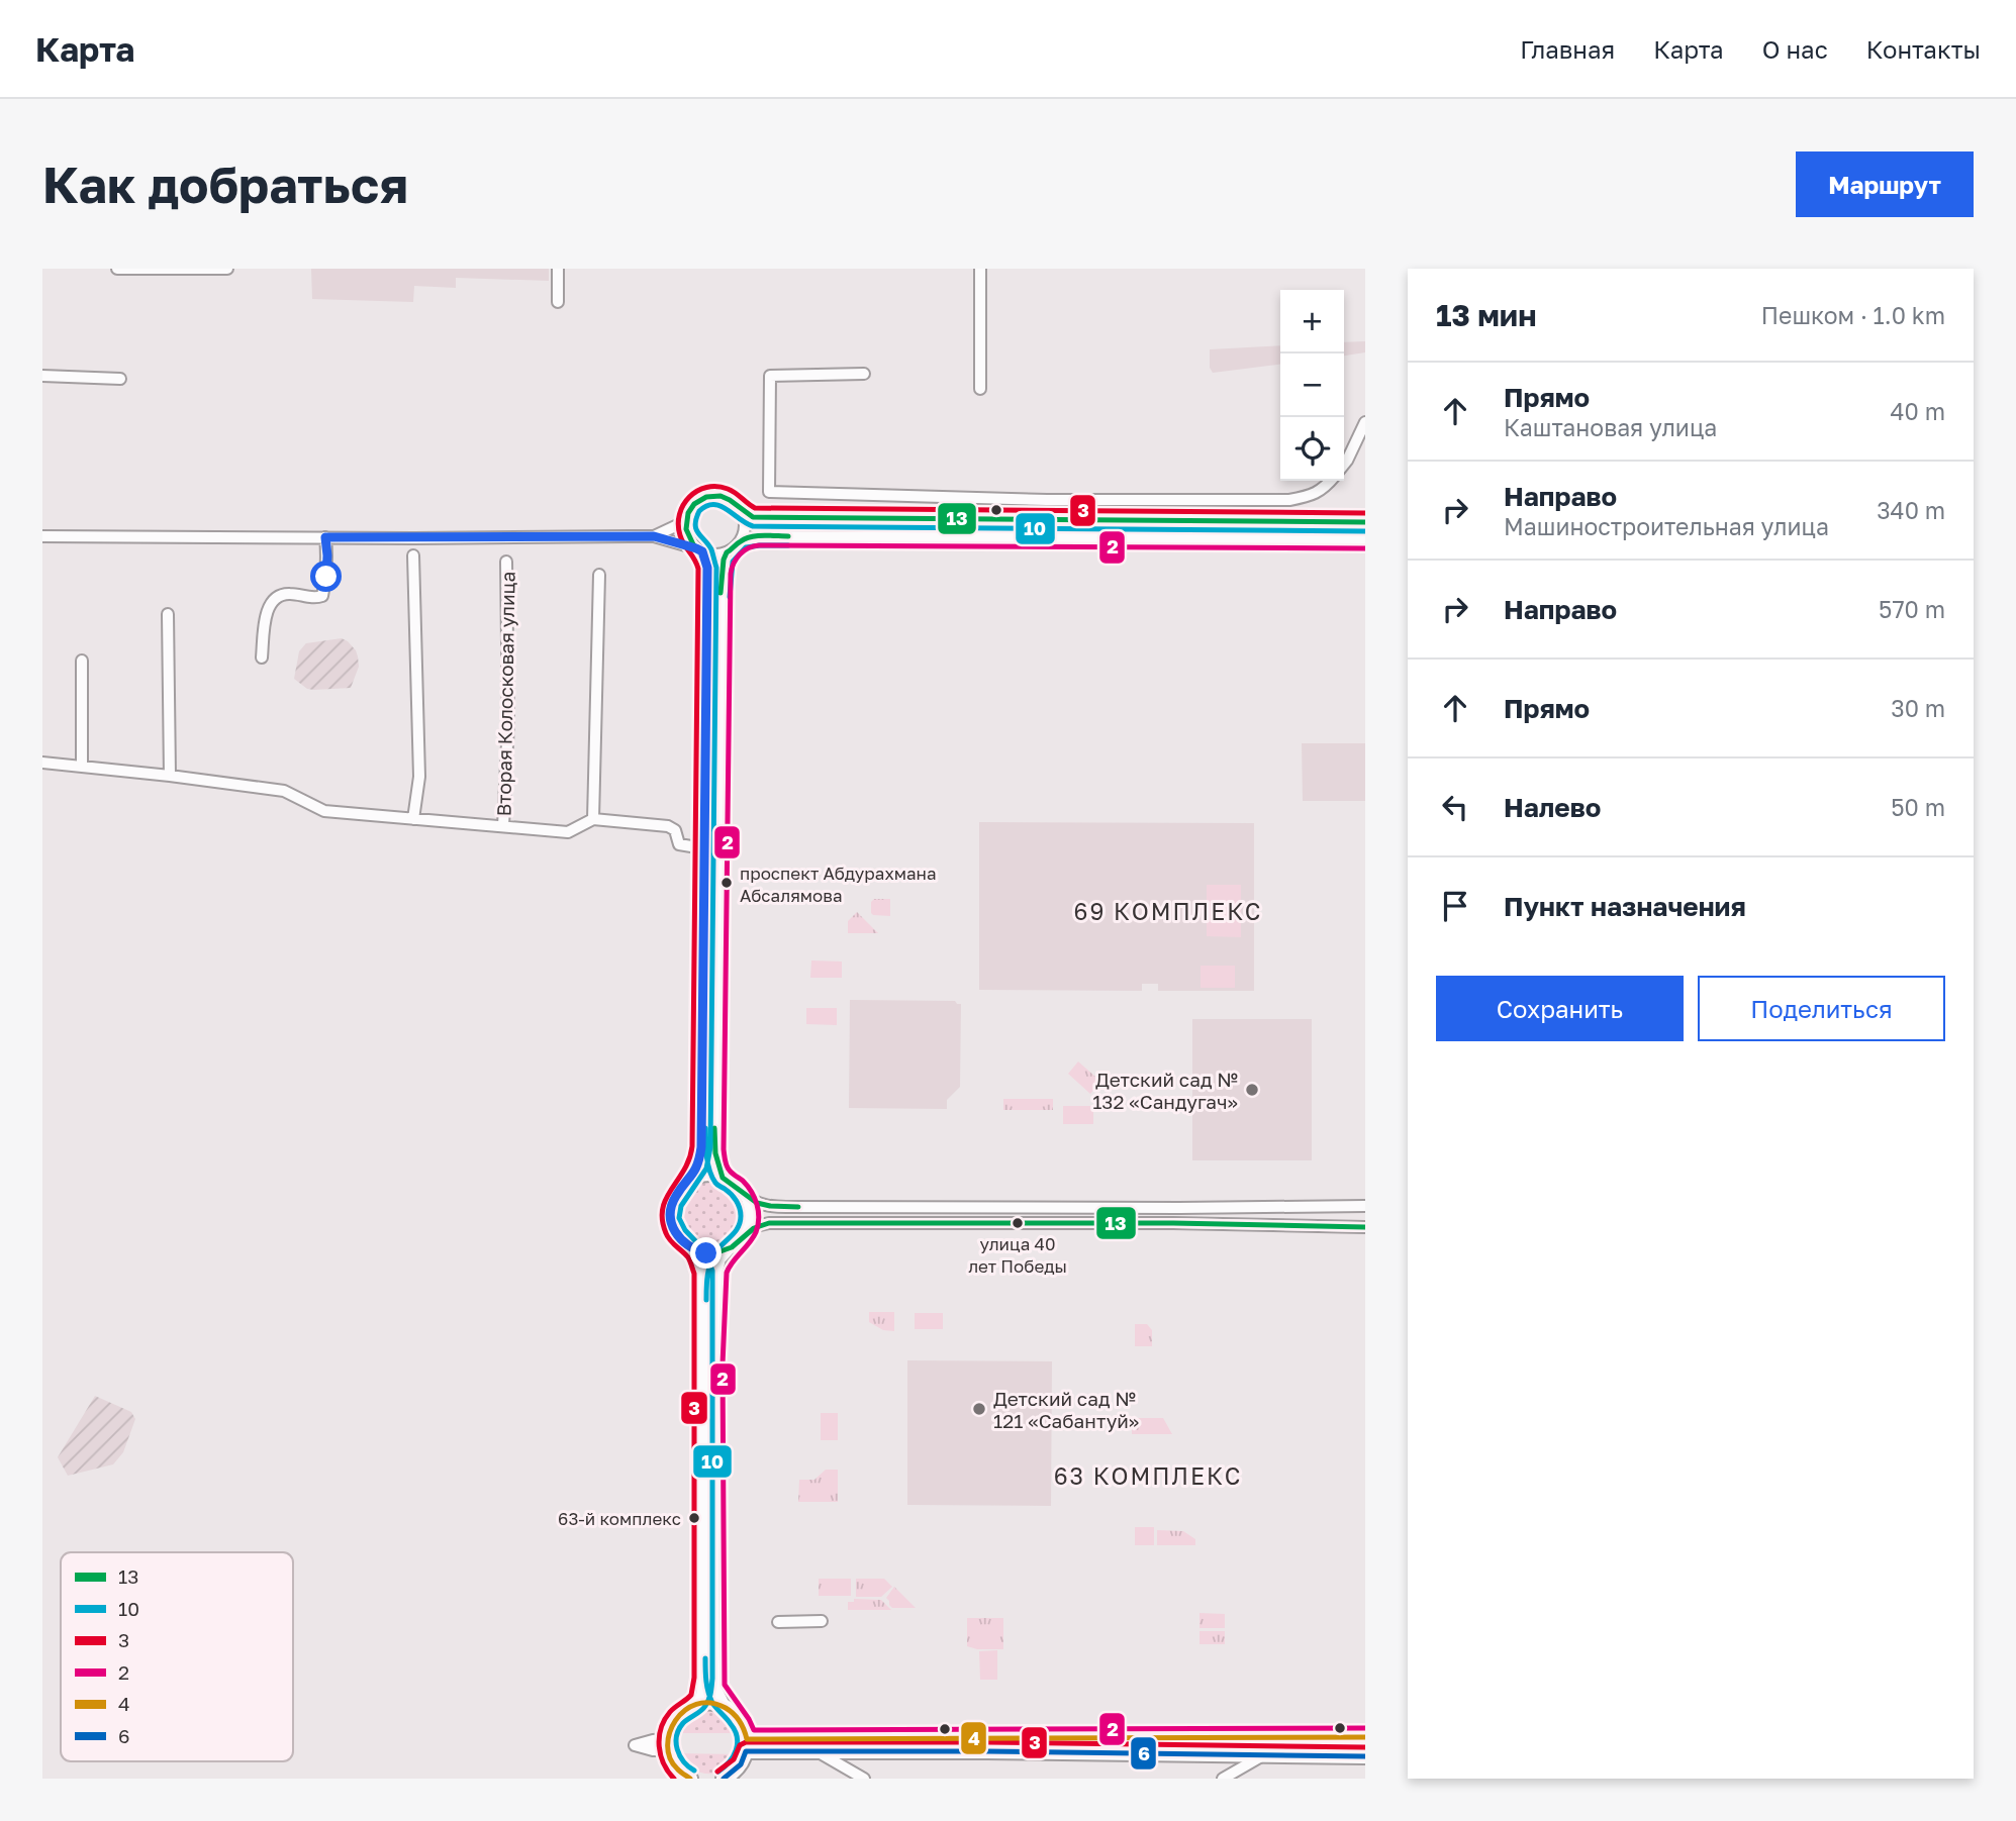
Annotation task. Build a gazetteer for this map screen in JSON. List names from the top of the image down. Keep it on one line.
{"streets":{"street":["Вторая Колосковая улица"]},"districts":["69 КОМПЛЕКС","63 КОМПЛЕКС"],"places":["проспект Абдурахмана Абсалямова","Детский сад № 132 «Сандугач»","улица 40 лет Победы","Детский сад № 121 «Сабантуй»","63-й комплекс"],"lines":["transit line 3","transit line 13","transit line 10","transit line 2","transit line 4","transit line 6"],"legend":["13","10","3","2","4","6"],"page":{"header":"Карта","nav":["Главная","Карта","О нас","Контакты"],"buttons":["Маршрут",["Сохранить","Поделиться"]],"title":"Как добраться","heading":["13 мин","Пешком · 1.0 km"],"map_buttons":["+","−"],"list":[["Прямо","Каштановая улица","40 m"],["Направо","Машиностроительная улица","340 m"],["Направо","570 m"],["Прямо","30 m"],["Налево","50 m"],"Пункт назначения"]}}
